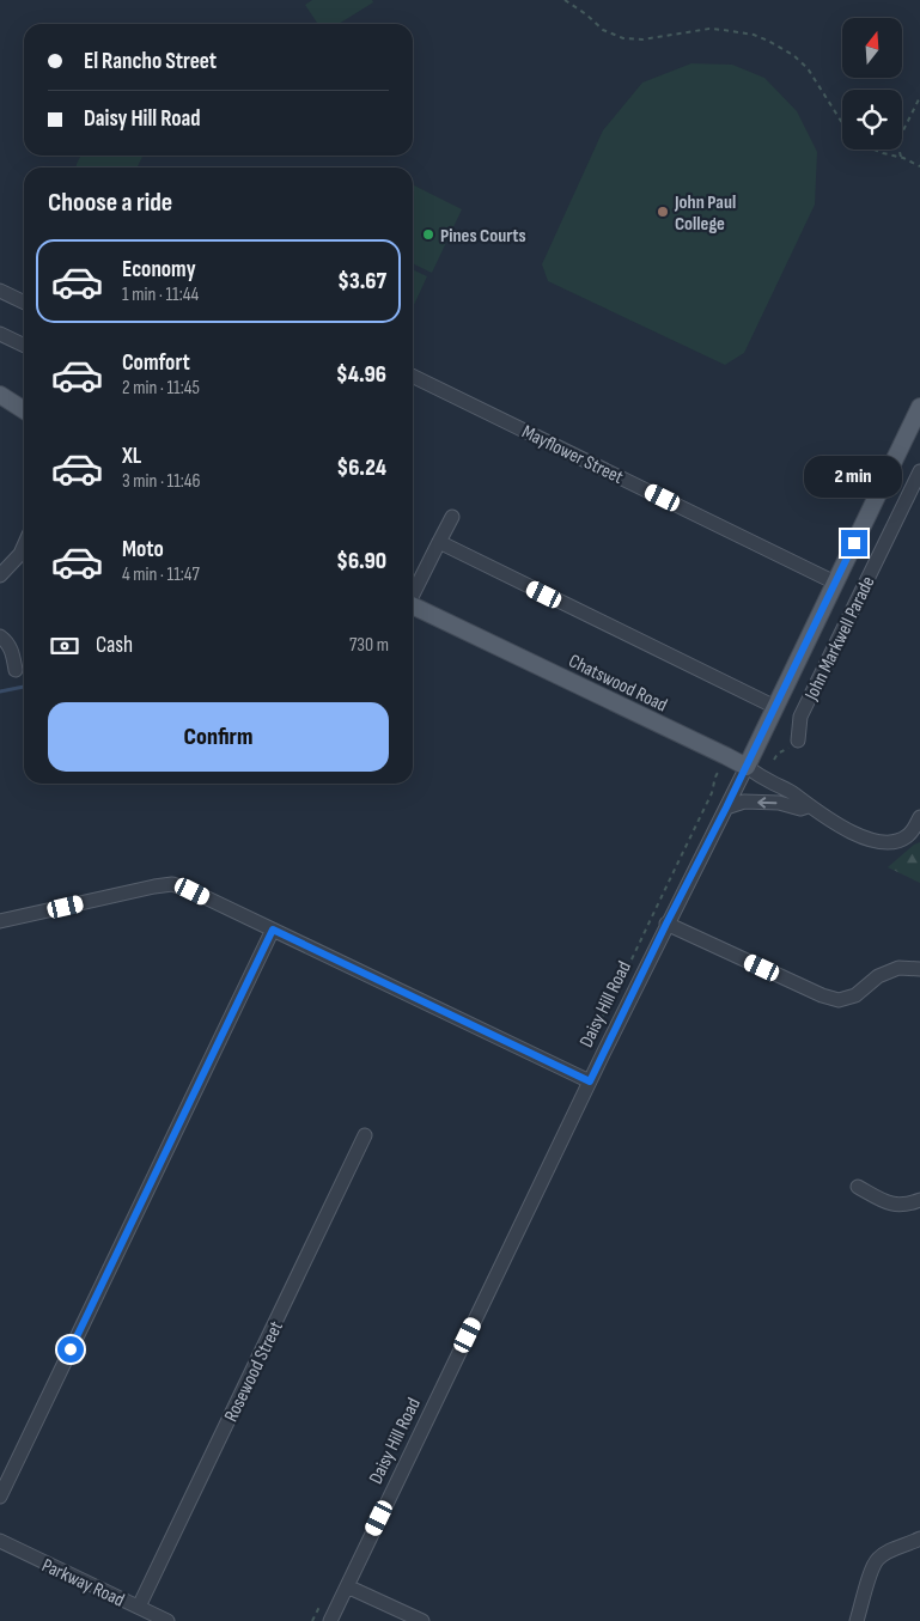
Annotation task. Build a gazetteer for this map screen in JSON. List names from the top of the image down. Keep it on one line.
{"streets":{"main road":["Chatswood Road","Daisy Hill Road"],"street":["Mayflower Street","John Markwell Parade","Rosewood Street","Parkway Road"]},"crossings":[["Mayflower Street","Daisy Hill Road"],["Chatswood Road","Daisy Hill Road"],["Rosewood Street","Parkway Road"]],"places":["John Paul College","Pines Courts"],"north":"top","page":{"banner":["El Rancho Street","Daisy Hill Road"],"heading":"Choose a ride","list":[{"name":"Economy","note":"1 min · 11:44","value":"$3.67"},{"name":"Comfort","note":"2 min · 11:45","value":"$4.96"},{"name":"XL","note":"3 min · 11:46","value":"$6.24"},{"name":"Moto","note":"4 min · 11:47","value":"$6.90"}],"bubble":"2 min","pay":["Cash","730 m"],"buttons":"Confirm"}}
